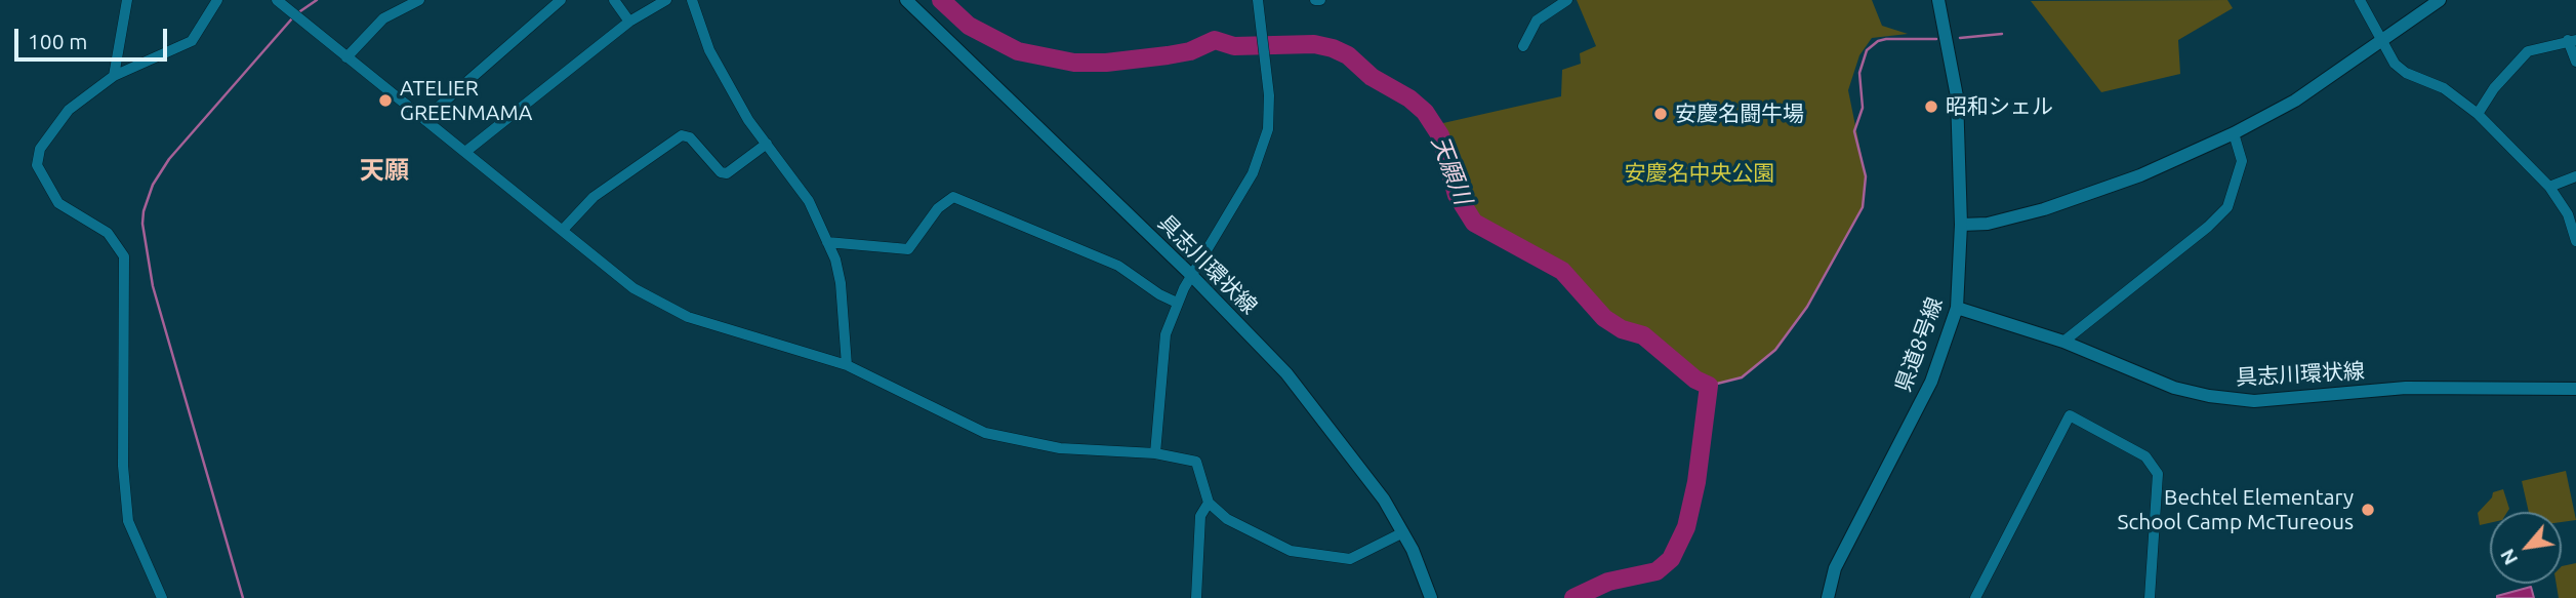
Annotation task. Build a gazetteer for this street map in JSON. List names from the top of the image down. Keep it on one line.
{"streets":{"main road":["具志川環状線","県道8号線"]},"crossings":[["具志川環状線","県道8号線"]],"districts":["天願"],"water":["天願川"],"parks":["安慶名中央公園"],"places":["ATELIER GREENMAMA","昭和シェル","安慶名闘牛場","Bechtel Elementary School Camp McTureous"],"scale_bar":"100 m","north":"bottom left"}
